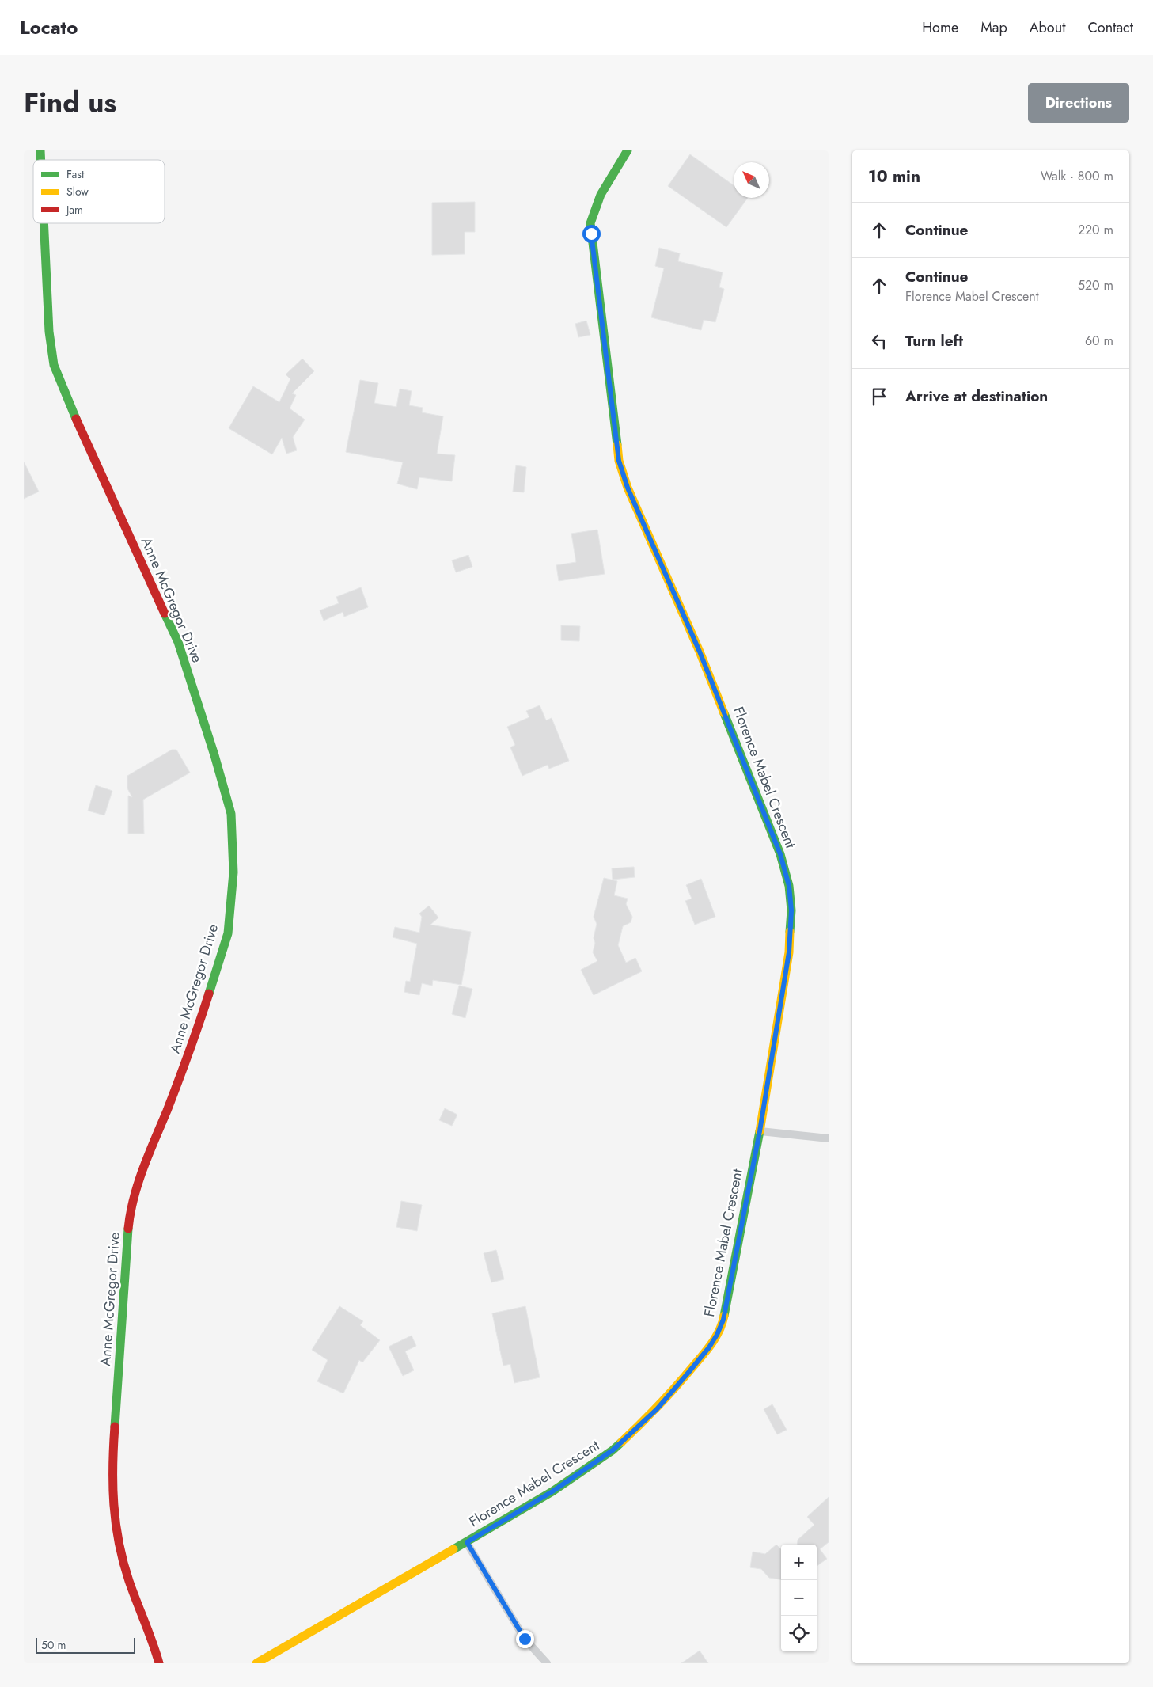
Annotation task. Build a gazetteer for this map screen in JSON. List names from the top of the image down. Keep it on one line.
{"streets":{"street":["Anne McGregor Drive","Florence Mabel Crescent"]},"legend":["Fast","Slow","Jam"],"scale_bar":"50 m","north":"top left","page":{"header":"Locato","nav":["Home","Map","About","Contact"],"title":"Find us","buttons":"Directions","heading":["10 min","Walk · 800 m"],"list":[["Continue","220 m"],["Continue","Florence Mabel Crescent","520 m"],["Turn left","60 m"],"Arrive at destination"],"map_buttons":["+","−"],"scale":"50 m"}}
